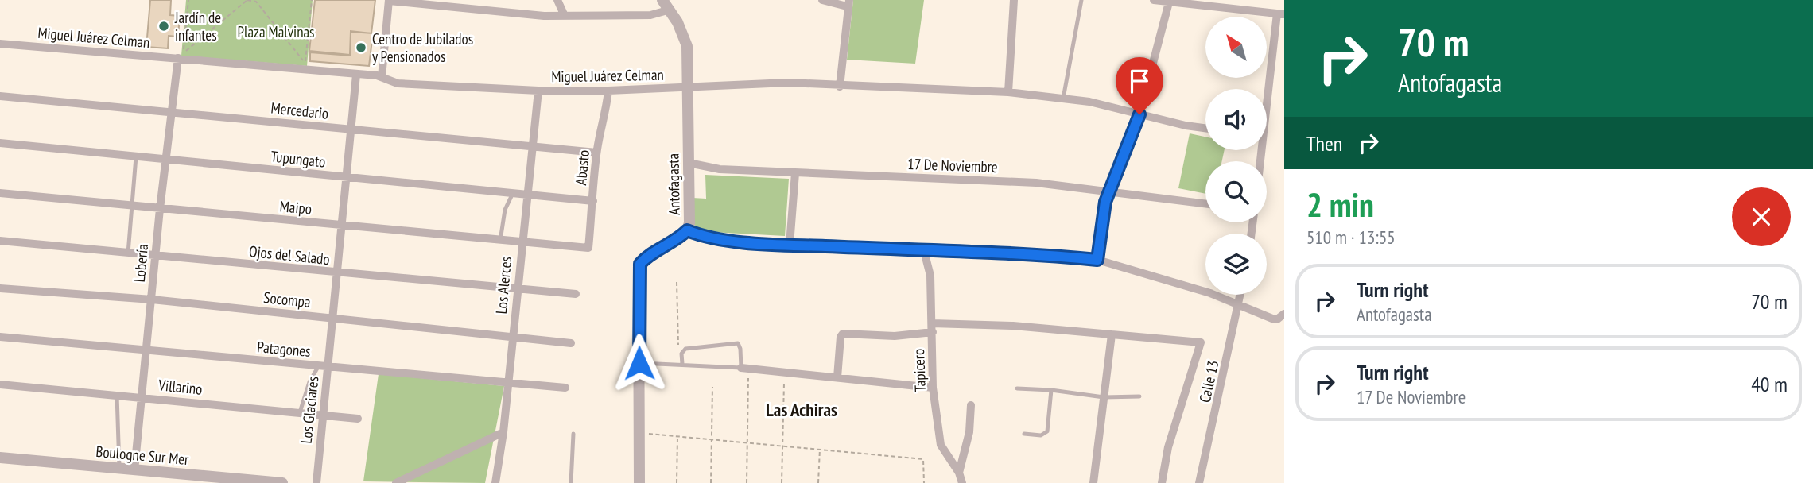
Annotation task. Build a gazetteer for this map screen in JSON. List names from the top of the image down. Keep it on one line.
{"streets":{"street":["Miguel Juárez Celman","Mercedario","Tupungato","17 De Noviembre","Abasto","Antofagasta","Maipo","Ojos del Salado","Lobería","Los Alerces","Socompa","Patagones","Tapicero","Calle 13","Villarino","Los Glaciares","Boulogne Sur Mer"]},"crossings":[["Miguel Juárez Celman","Abasto"],["Miguel Juárez Celman","Antofagasta"],["Miguel Juárez Celman","Lobería"],["Miguel Juárez Celman","Los Alerces"],["Miguel Juárez Celman","Los Glaciares"],["Mercedario","Abasto"],["Mercedario","Lobería"],["Mercedario","Los Alerces"],["Mercedario","Los Glaciares"],["Tupungato","Abasto"],["Tupungato","Lobería"],["Tupungato","Los Alerces"],["Tupungato","Los Glaciares"],["17 De Noviembre","Antofagasta"],["Abasto","Maipo"],["Maipo","Lobería"],["Maipo","Los Alerces"],["Maipo","Los Glaciares"],["Ojos del Salado","Lobería"],["Ojos del Salado","Los Alerces"],["Ojos del Salado","Los Glaciares"],["Lobería","Socompa"],["Lobería","Patagones"],["Lobería","Villarino"],["Lobería","Boulogne Sur Mer"],["Los Alerces","Socompa"],["Los Alerces","Patagones"],["Socompa","Los Glaciares"],["Patagones","Los Glaciares"],["Villarino","Los Glaciares"]],"districts":["Las Achiras"],"parks":["Plaza Malvinas"],"places":["Jardín de infantes","Centro de Jubilados y Pensionados"],"north":"top left","page":{"turn":["70 m","Antofagasta"],"then":"Then","heading":["2 min","510 m · 13:55"],"list":[{"name":"Turn right","note":"Antofagasta","value":"70 m"},{"name":"Turn right","note":"17 De Noviembre","value":"40 m"}]}}
